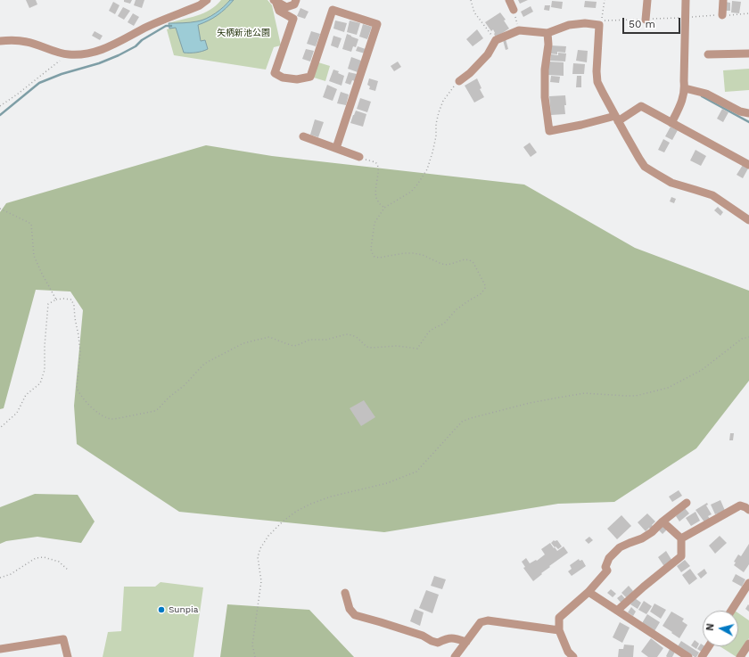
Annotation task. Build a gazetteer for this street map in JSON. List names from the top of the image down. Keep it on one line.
{"parks":["矢柄新池公園"],"places":["Sunpia"],"scale_bar":"50 m","north":"left"}
